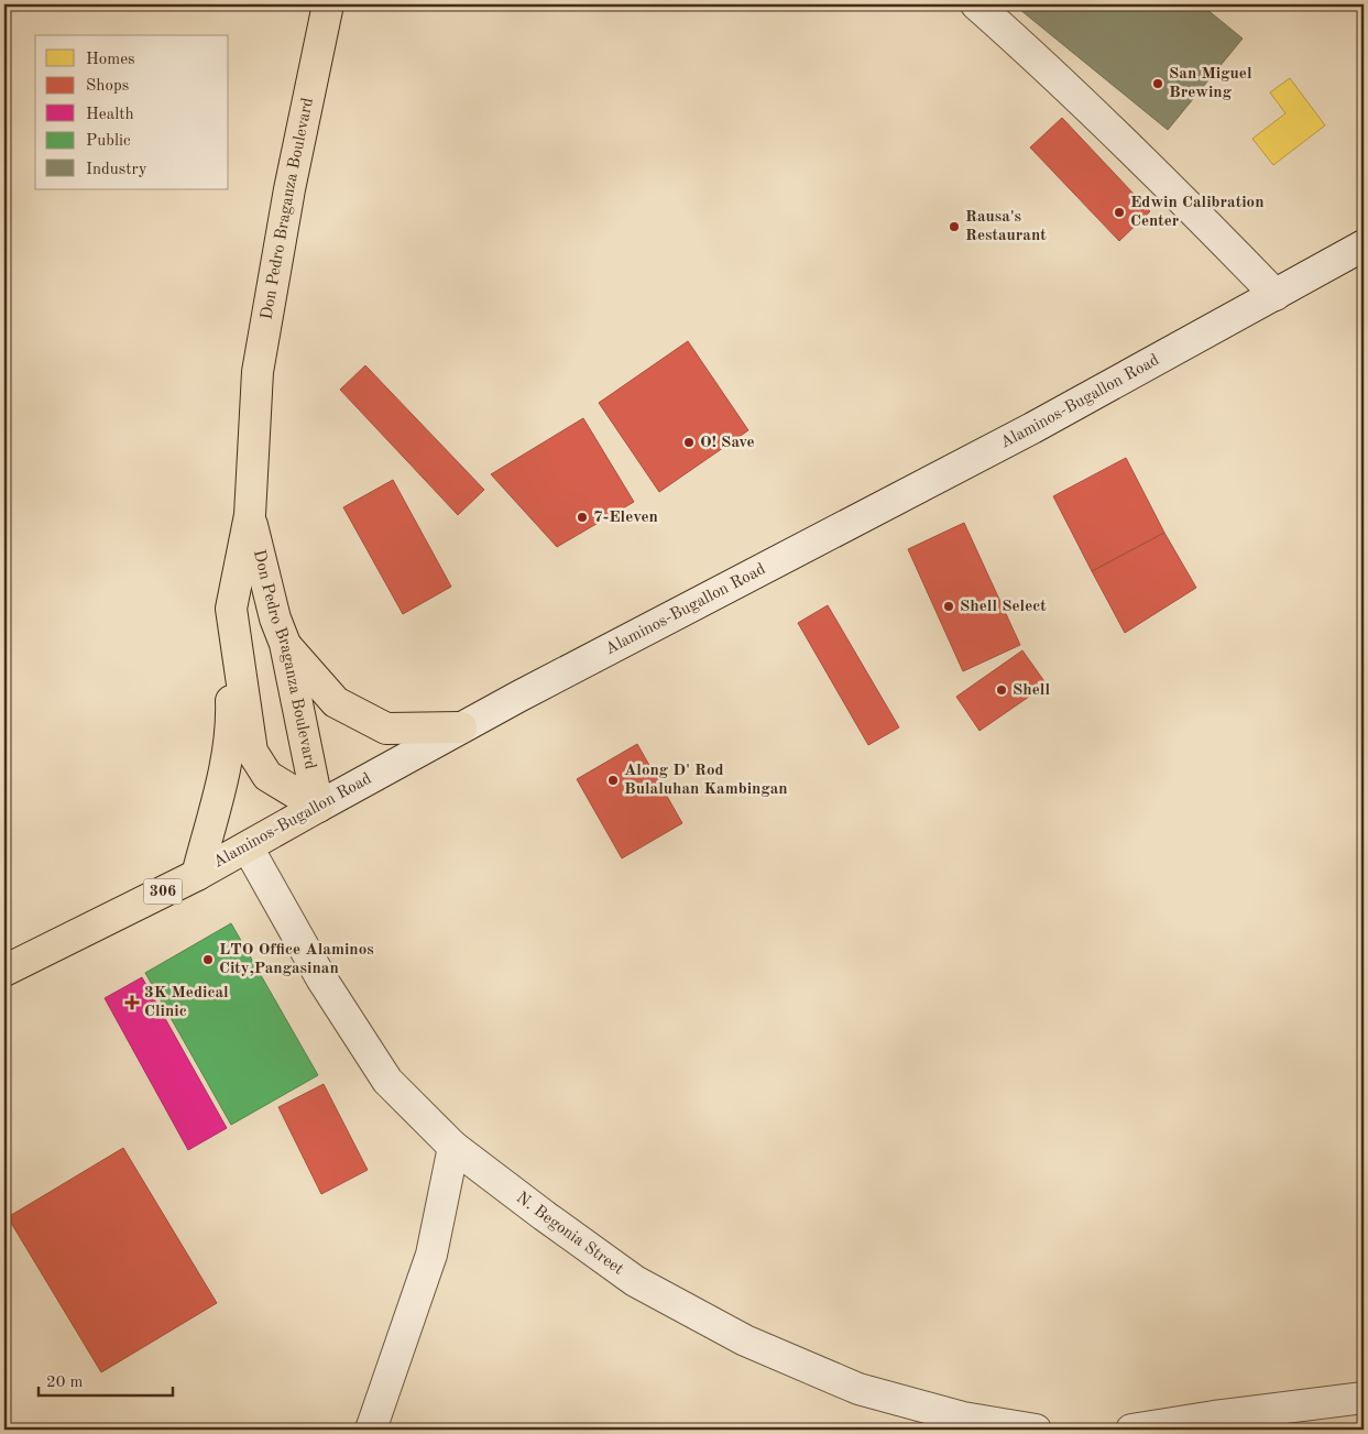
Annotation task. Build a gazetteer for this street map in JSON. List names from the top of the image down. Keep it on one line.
{"streets":{"main road":["Don Pedro Braganza Boulevard","Alaminos-Bugallon Road","306"],"street":["N. Begonia Street"]},"crossings":[["Don Pedro Braganza Boulevard","Alaminos-Bugallon Road"],["Alaminos-Bugallon Road","N. Begonia Street"]],"places":{"other":["San Miguel Brewing","Edwin Calibration Center","Rausa's Restaurant","O! Save","7-Eleven","Shell Select","Shell","Along D' Rod Bulaluhan Kambingan","LTO Office Alaminos City,Pangasinan"],"health":["3K Medical Clinic"]},"legend":["Homes","Shops","Health","Public","Industry"],"scale_bar":"20 m"}
